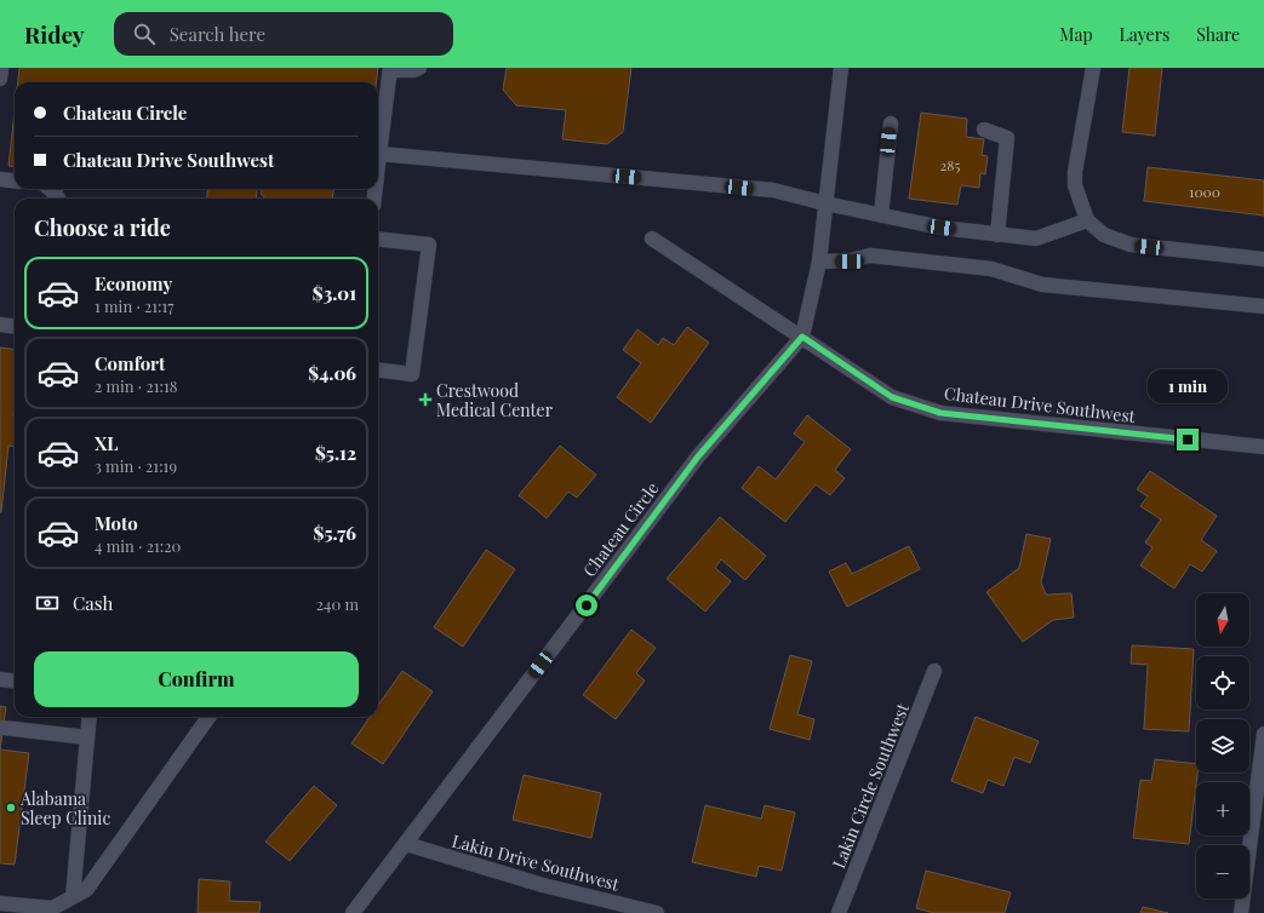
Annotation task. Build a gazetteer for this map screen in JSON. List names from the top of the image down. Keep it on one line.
{"streets":{"street":["Chateau Drive Southwest","Chateau Circle","Lakin Circle Southwest","Lakin Drive Southwest"]},"crossings":[["Chateau Drive Southwest","Chateau Circle"],["Chateau Circle","Lakin Drive Southwest"]],"places":{"health":["Crestwood Medical Center"],"other":["Alabama Sleep Clinic"]},"house_numbers":["285","1000"],"north":"bottom","page":{"header":"Ridey","search":"Search here","nav":["Map","Layers","Share"],"banner":["Chateau Circle","Chateau Drive Southwest"],"heading":"Choose a ride","list":[{"name":"Economy","note":"1 min · 21:17","value":"$3.01"},{"name":"Comfort","note":"2 min · 21:18","value":"$4.06"},{"name":"XL","note":"3 min · 21:19","value":"$5.12"},{"name":"Moto","note":"4 min · 21:20","value":"$5.76"}],"bubble":"1 min","pay":["Cash","240 m"],"map_buttons":["+","−"],"buttons":"Confirm"}}
